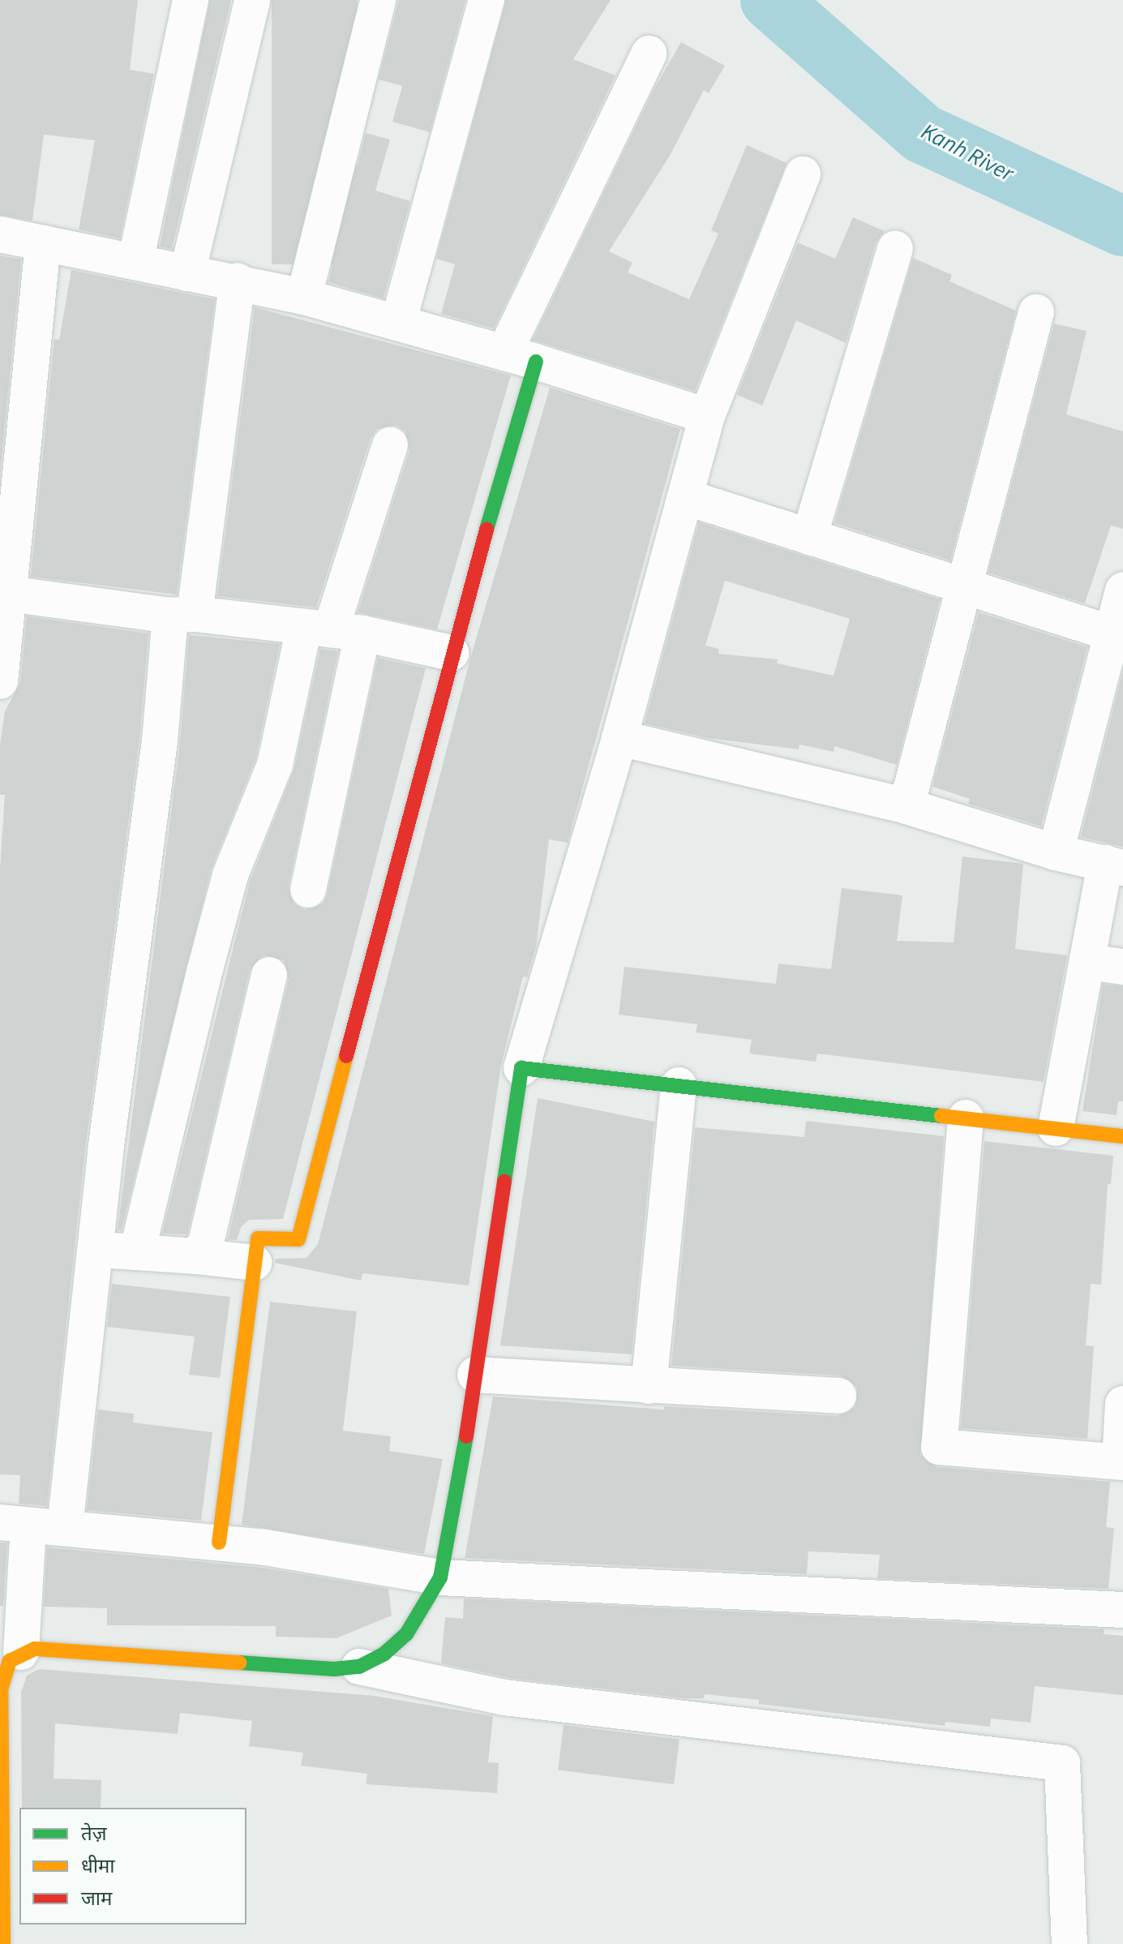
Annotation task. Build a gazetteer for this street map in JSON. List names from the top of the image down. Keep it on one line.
{"water":["Kanh River"],"legend":["तेज़","धीमा","जाम"]}
